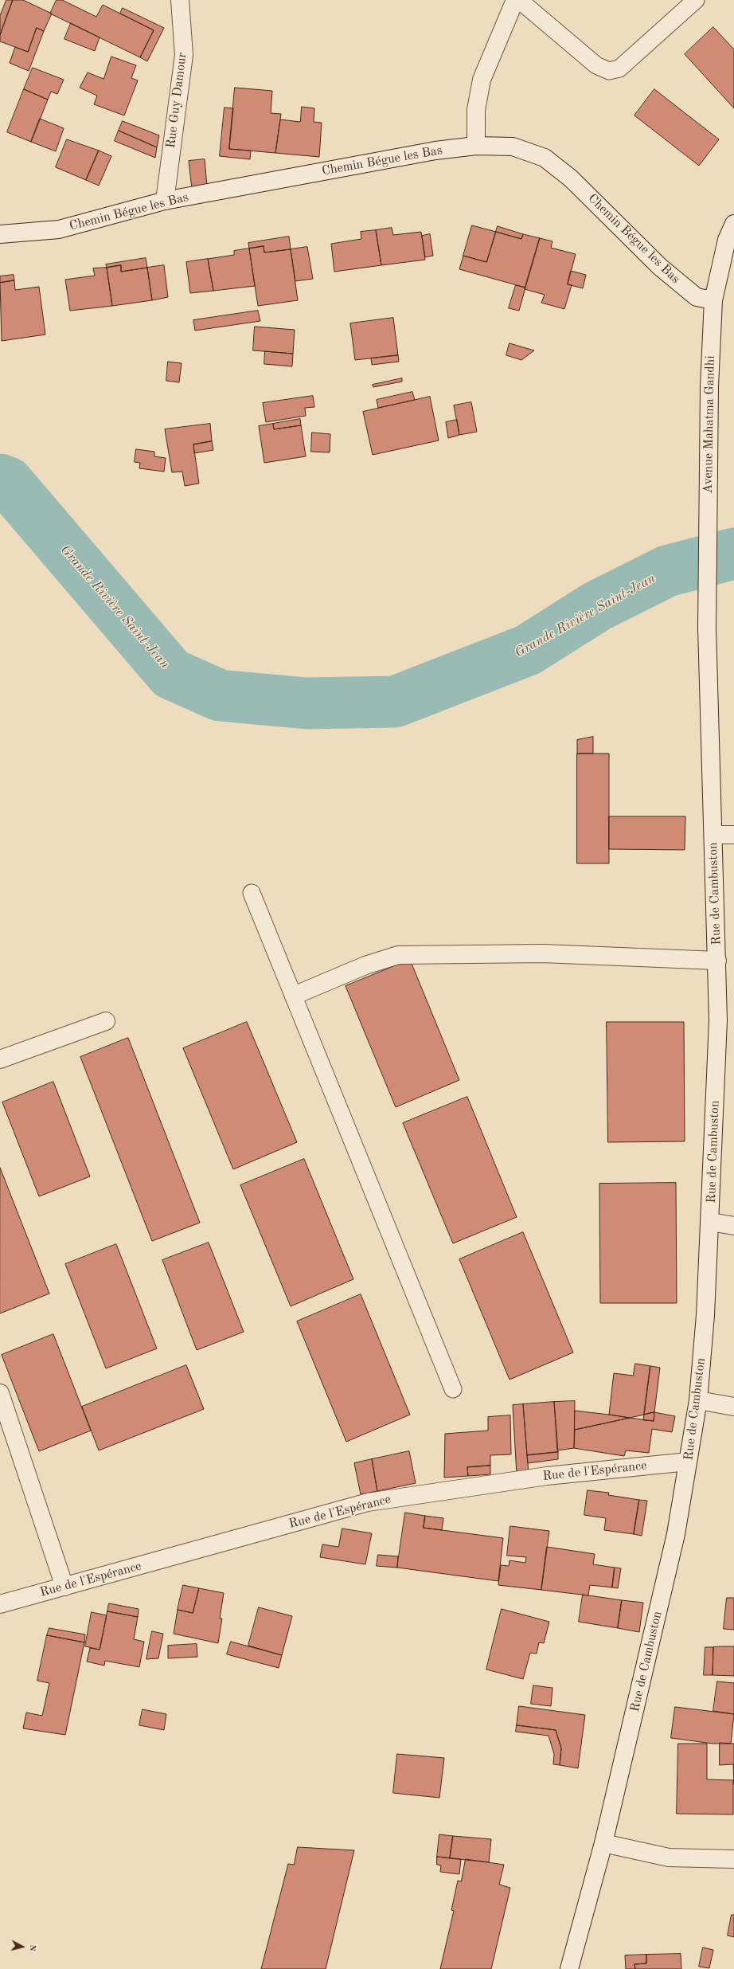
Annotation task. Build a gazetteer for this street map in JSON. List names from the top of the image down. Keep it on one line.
{"streets":{"street":["Rue Guy Damour","Chemin Bégue les Bas","Avenue Mahatma Gandhi","Rue de Cambuston","Rue de l'Espérance"]},"crossings":[["Rue Guy Damour","Chemin Bégue les Bas"],["Chemin Bégue les Bas","Avenue Mahatma Gandhi"],["Avenue Mahatma Gandhi","Rue de Cambuston"],["Rue de Cambuston","Rue de l'Espérance"]],"water":["Grande Rivière Saint-Jean"],"north":"right"}
